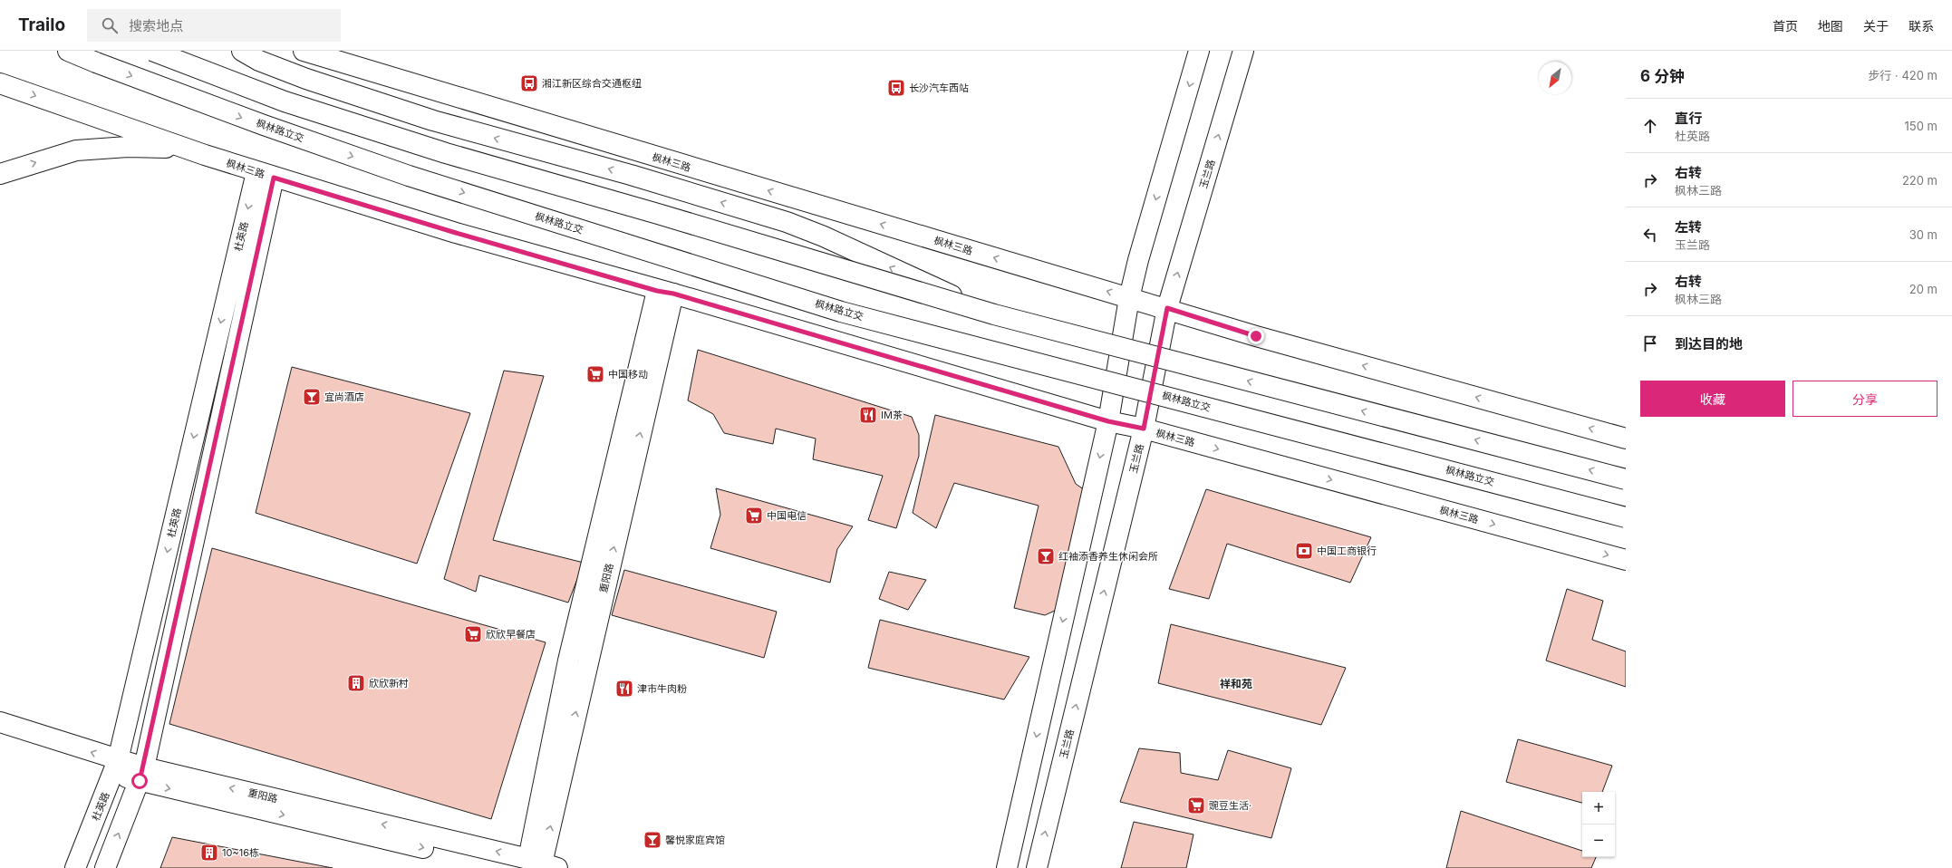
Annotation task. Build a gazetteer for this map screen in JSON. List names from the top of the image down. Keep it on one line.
{"streets":{"main road":["枫林路立交","枫林三路","玉兰路","杜英路","重阳路"]},"crossings":[["枫林三路","玉兰路"],["枫林三路","杜英路"],["枫林三路","重阳路"],["杜英路","重阳路"]],"districts":["祥和苑"],"places":{"bus stop":["湘江新区综合交通枢纽","长沙汽车西站"],"supermarket":["中国移动","中国电信","欣欣早餐店","豌豆生活·"],"bar":["宜尚酒店","红袖添香养生休闲会所","馨悦家庭宾馆"],"restaurant":["IM茶","津市牛肉粉"],"bank":["中国工商银行"],"building":["欣欣新村","10~16栋"]},"north":"bottom left","page":{"header":"Trailo","search":"搜索地点","nav":["首页","地图","关于","联系"],"heading":["6 分钟","步行 · 420 m"],"list":[["直行","杜英路","150 m"],["右转","枫林三路","220 m"],["左转","玉兰路","30 m"],["右转","枫林三路","20 m"],"到达目的地"],"buttons":["收藏","分享"],"map_buttons":["+","−"]}}
